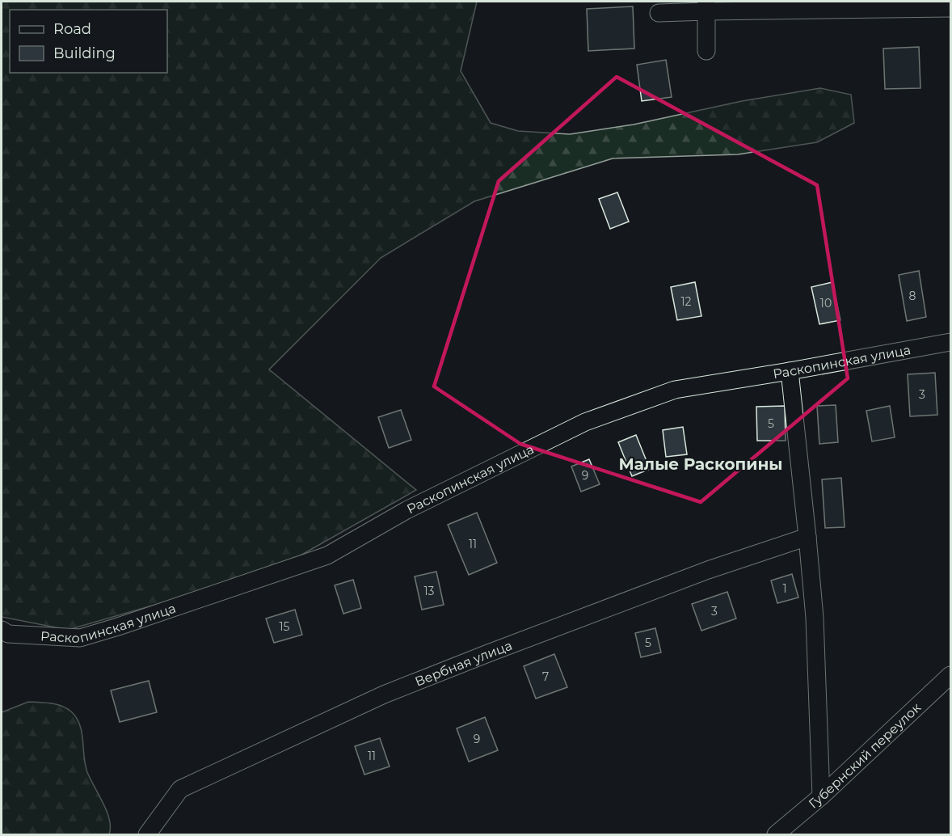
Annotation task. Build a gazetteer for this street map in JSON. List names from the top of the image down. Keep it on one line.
{"streets":{"street":["Раскопинская улица","Вербная улица","Губернский переулок"]},"districts":["Малые Раскопины"],"house_numbers":["8","12","10","3","5","9","11","1","13","3","15","5","7","9","11"],"legend":["Road","Building"]}
